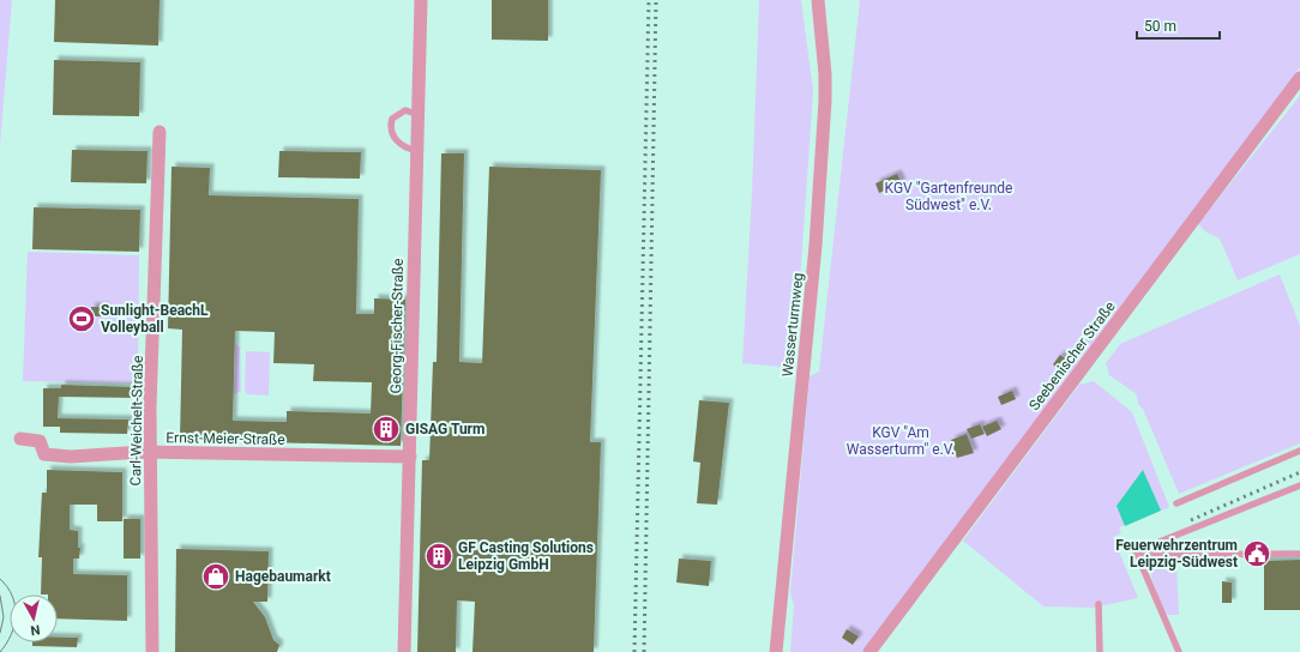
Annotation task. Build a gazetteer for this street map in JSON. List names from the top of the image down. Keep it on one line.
{"streets":{"street":["Wasserturmweg","Georg-Fischer-Straße","Seebenischer Straße","Carl-Weichelt-Straße","Ernst-Meier-Straße"]},"crossings":[["Georg-Fischer-Straße","Ernst-Meier-Straße"],["Carl-Weichelt-Straße","Ernst-Meier-Straße"]],"parks":["KGV \"Gartenfreunde Südwest\" e.V.","KGV \"Am Wasserturm\" e.V."],"places":{"sports":["Sunlight-BeachL Volleyball"],"building":["GISAG Turm","GF Casting Solutions Leipzig GmbH"],"public building":["Feuerwehrzentrum Leipzig-Südwest"],"shop":["Hagebaumarkt"]},"scale_bar":"50 m","north":"bottom"}
